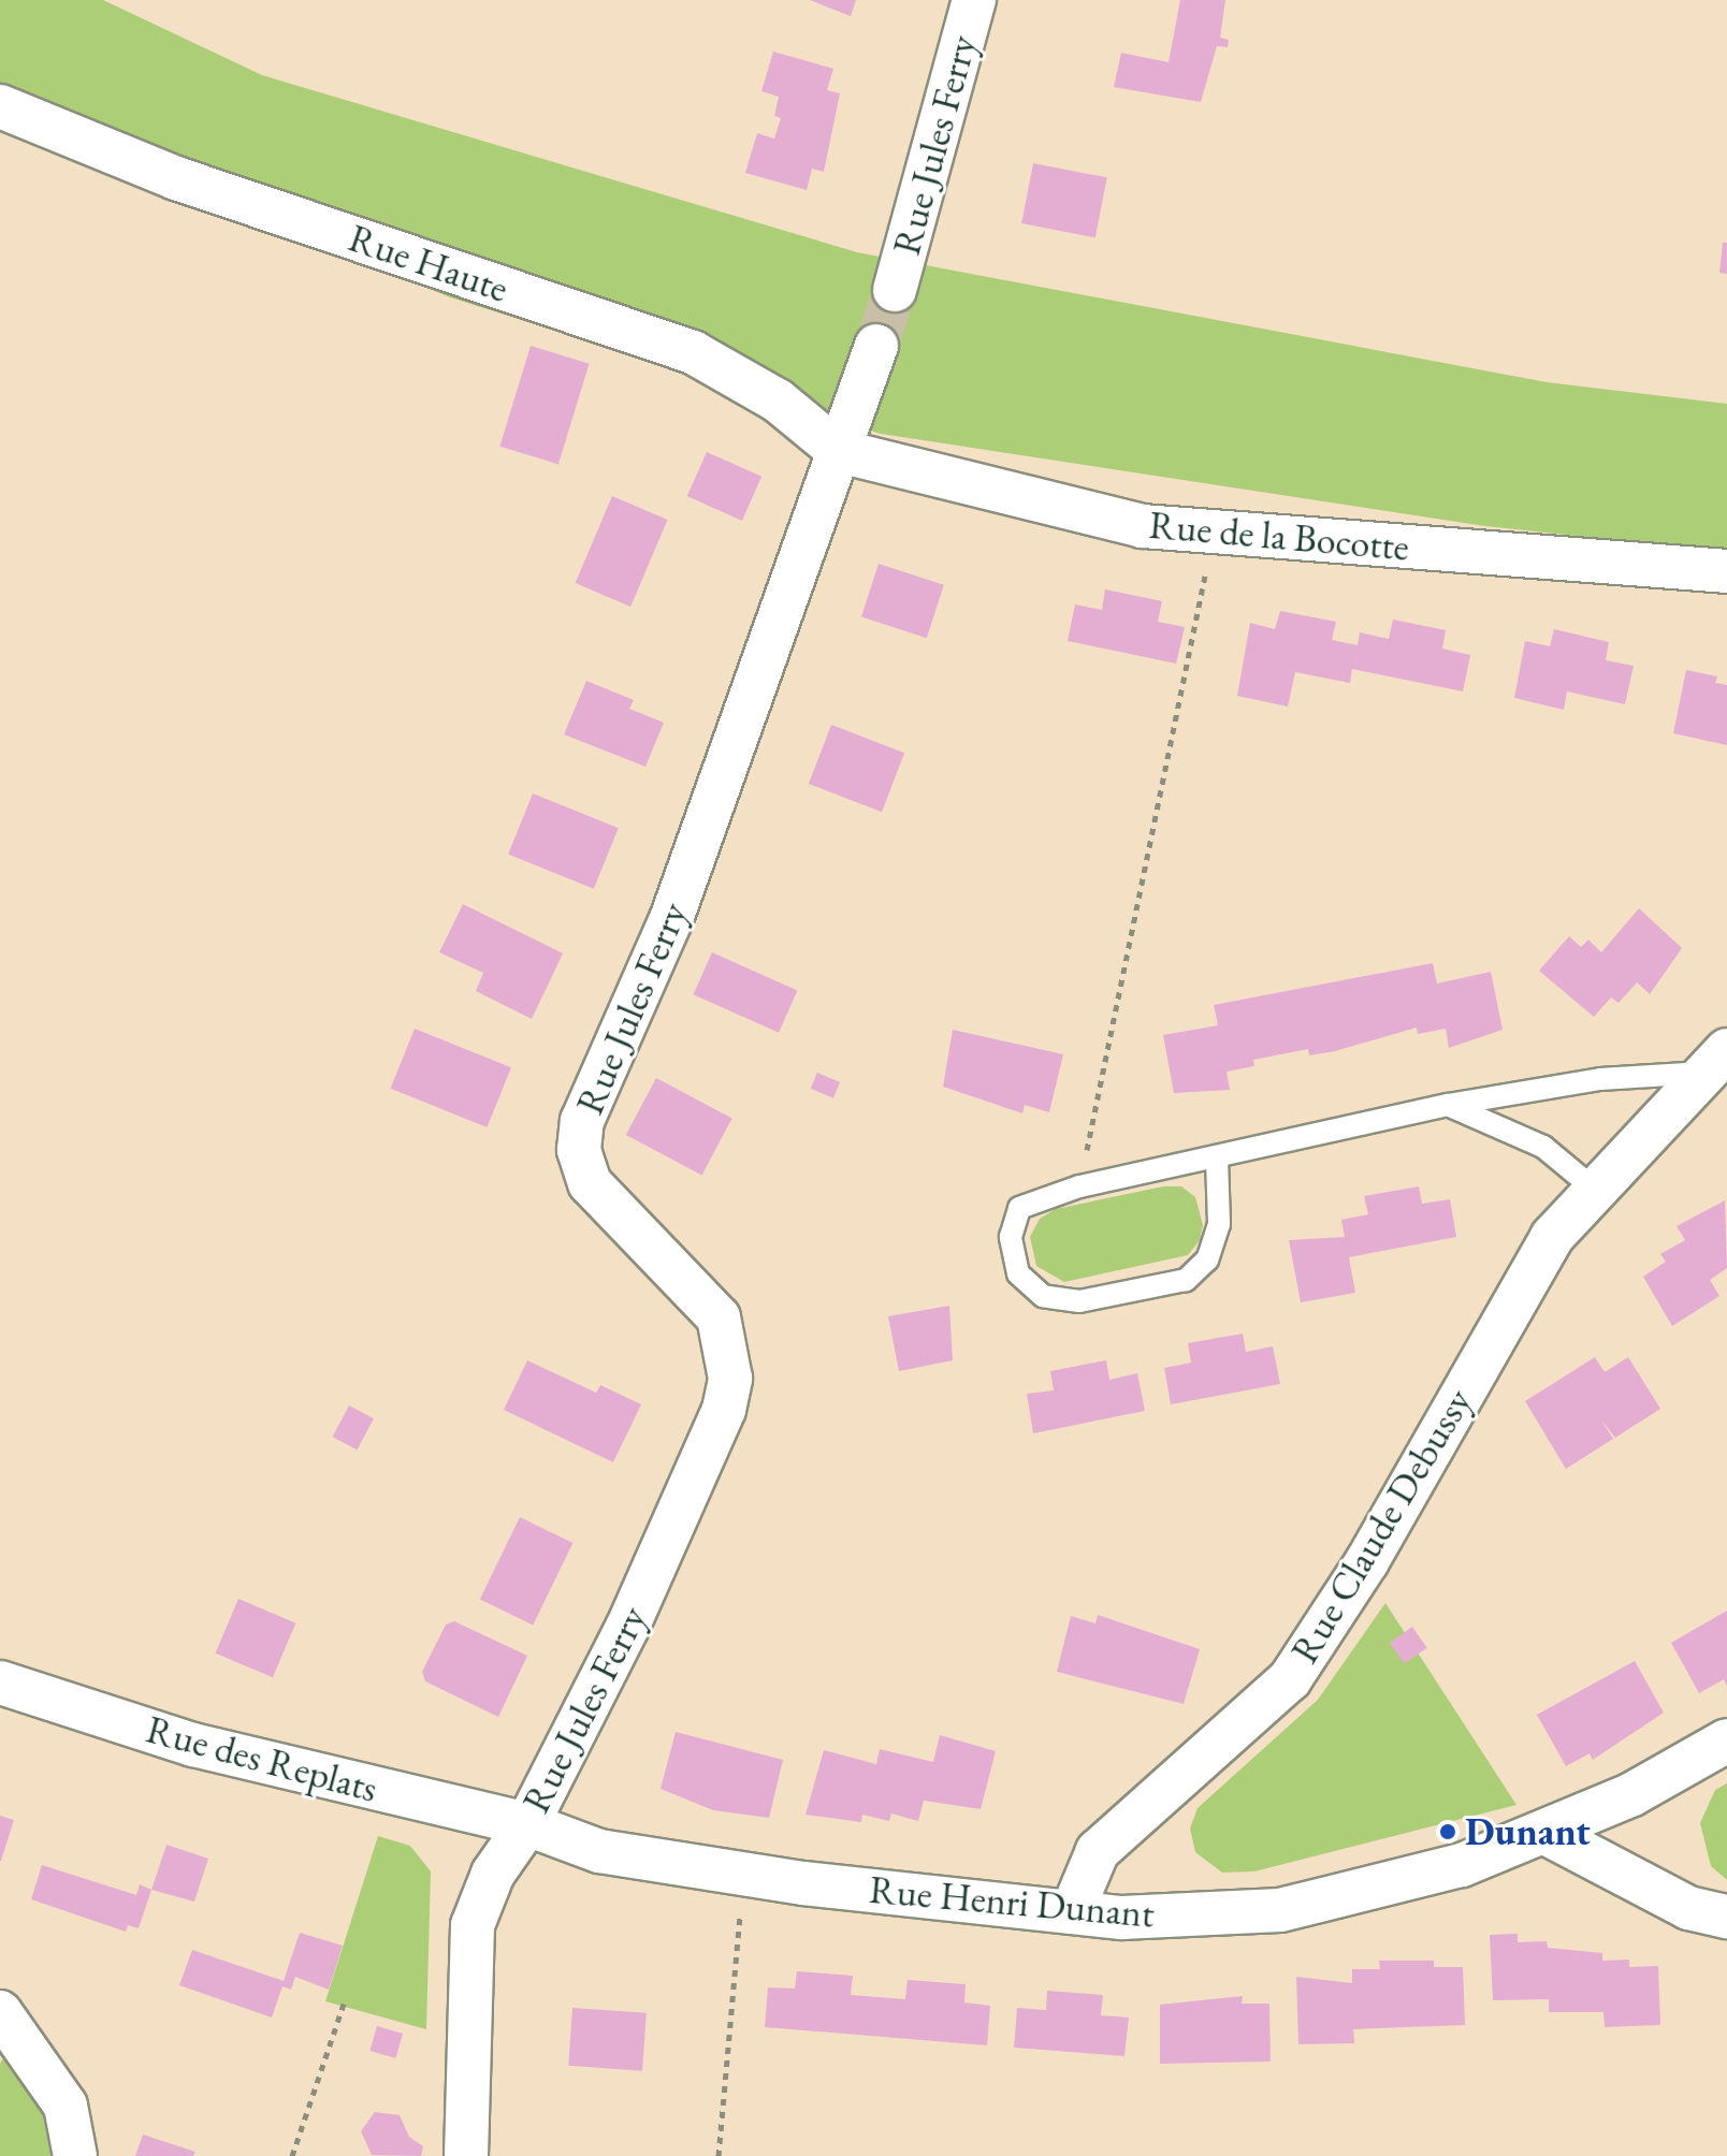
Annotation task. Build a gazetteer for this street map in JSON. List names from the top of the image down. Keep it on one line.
{"streets":{"street":["Rue Jules Ferry","Rue Haute","Rue de la Bocotte","Rue Claude Debussy","Rue des Replats","Rue Henri Dunant"]},"crossings":[["Rue Jules Ferry","Rue Haute"],["Rue Jules Ferry","Rue de la Bocotte"],["Rue Jules Ferry","Rue des Replats"],["Rue Jules Ferry","Rue Henri Dunant"],["Rue Haute","Rue de la Bocotte"],["Rue Claude Debussy","Rue Henri Dunant"],["Rue des Replats","Rue Henri Dunant"]],"places":["Dunant"]}
